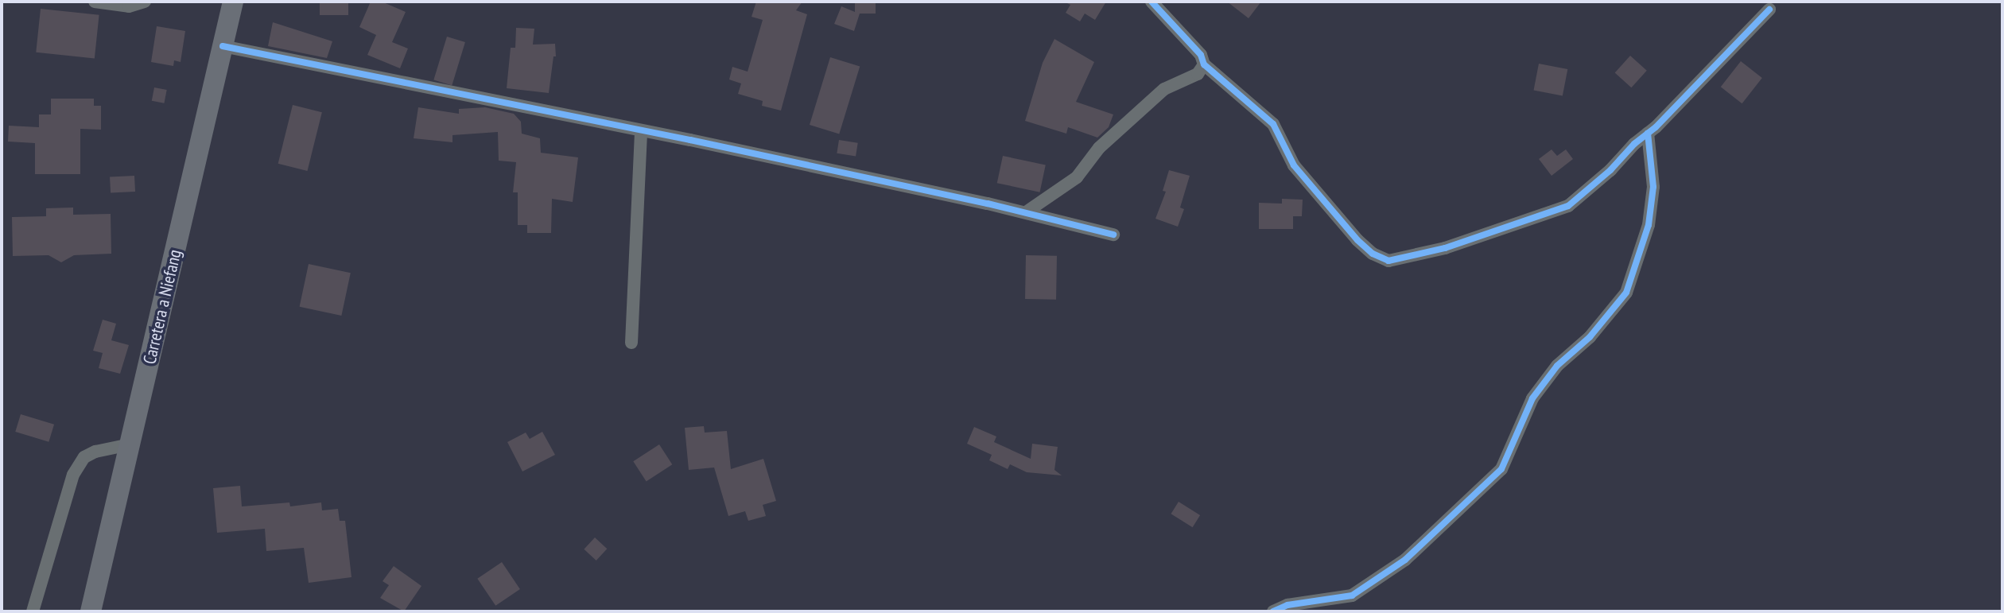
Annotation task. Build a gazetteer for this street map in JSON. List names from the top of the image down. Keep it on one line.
{"streets":{"main road":["Carretera a Niefang"]}}
